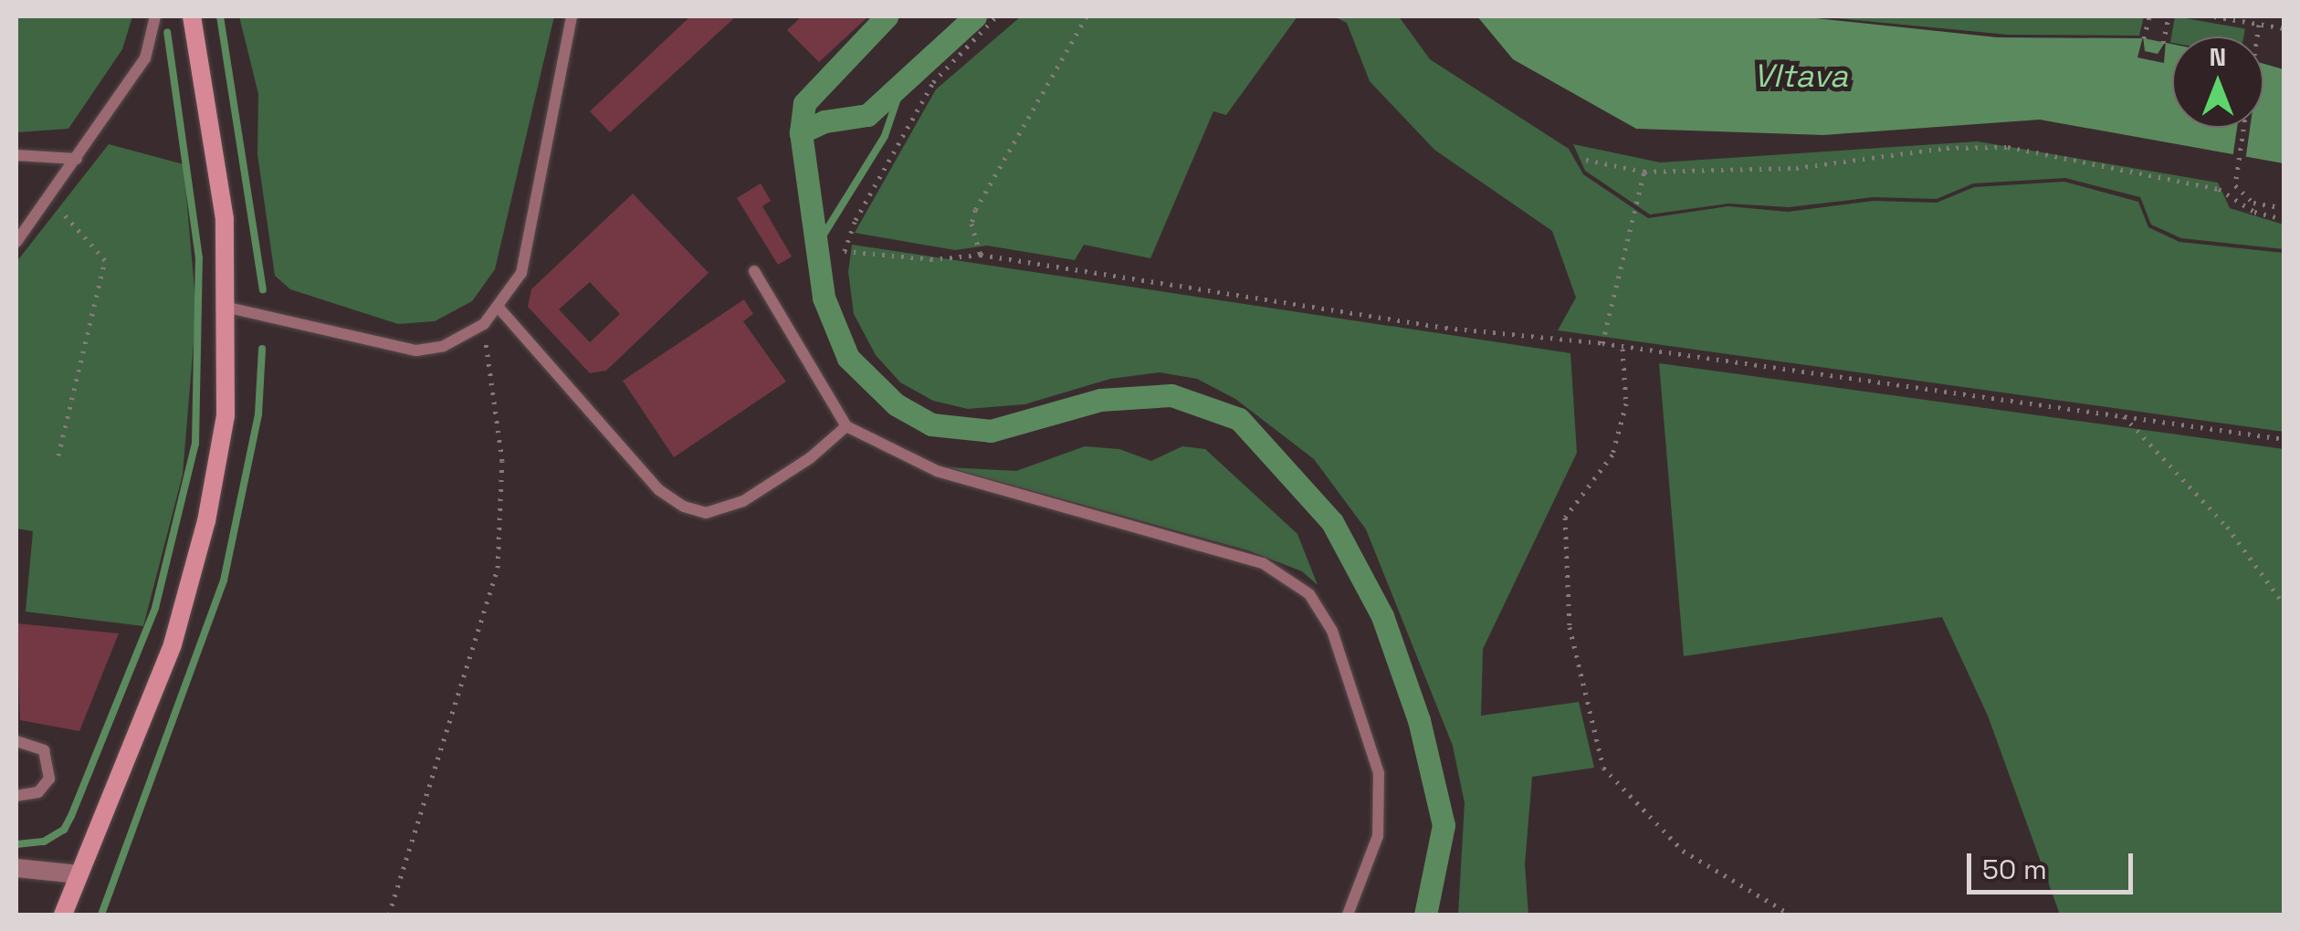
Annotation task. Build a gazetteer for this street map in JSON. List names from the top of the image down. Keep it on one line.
{"water":["Vltava"],"scale_bar":"50 m","north":"top"}
